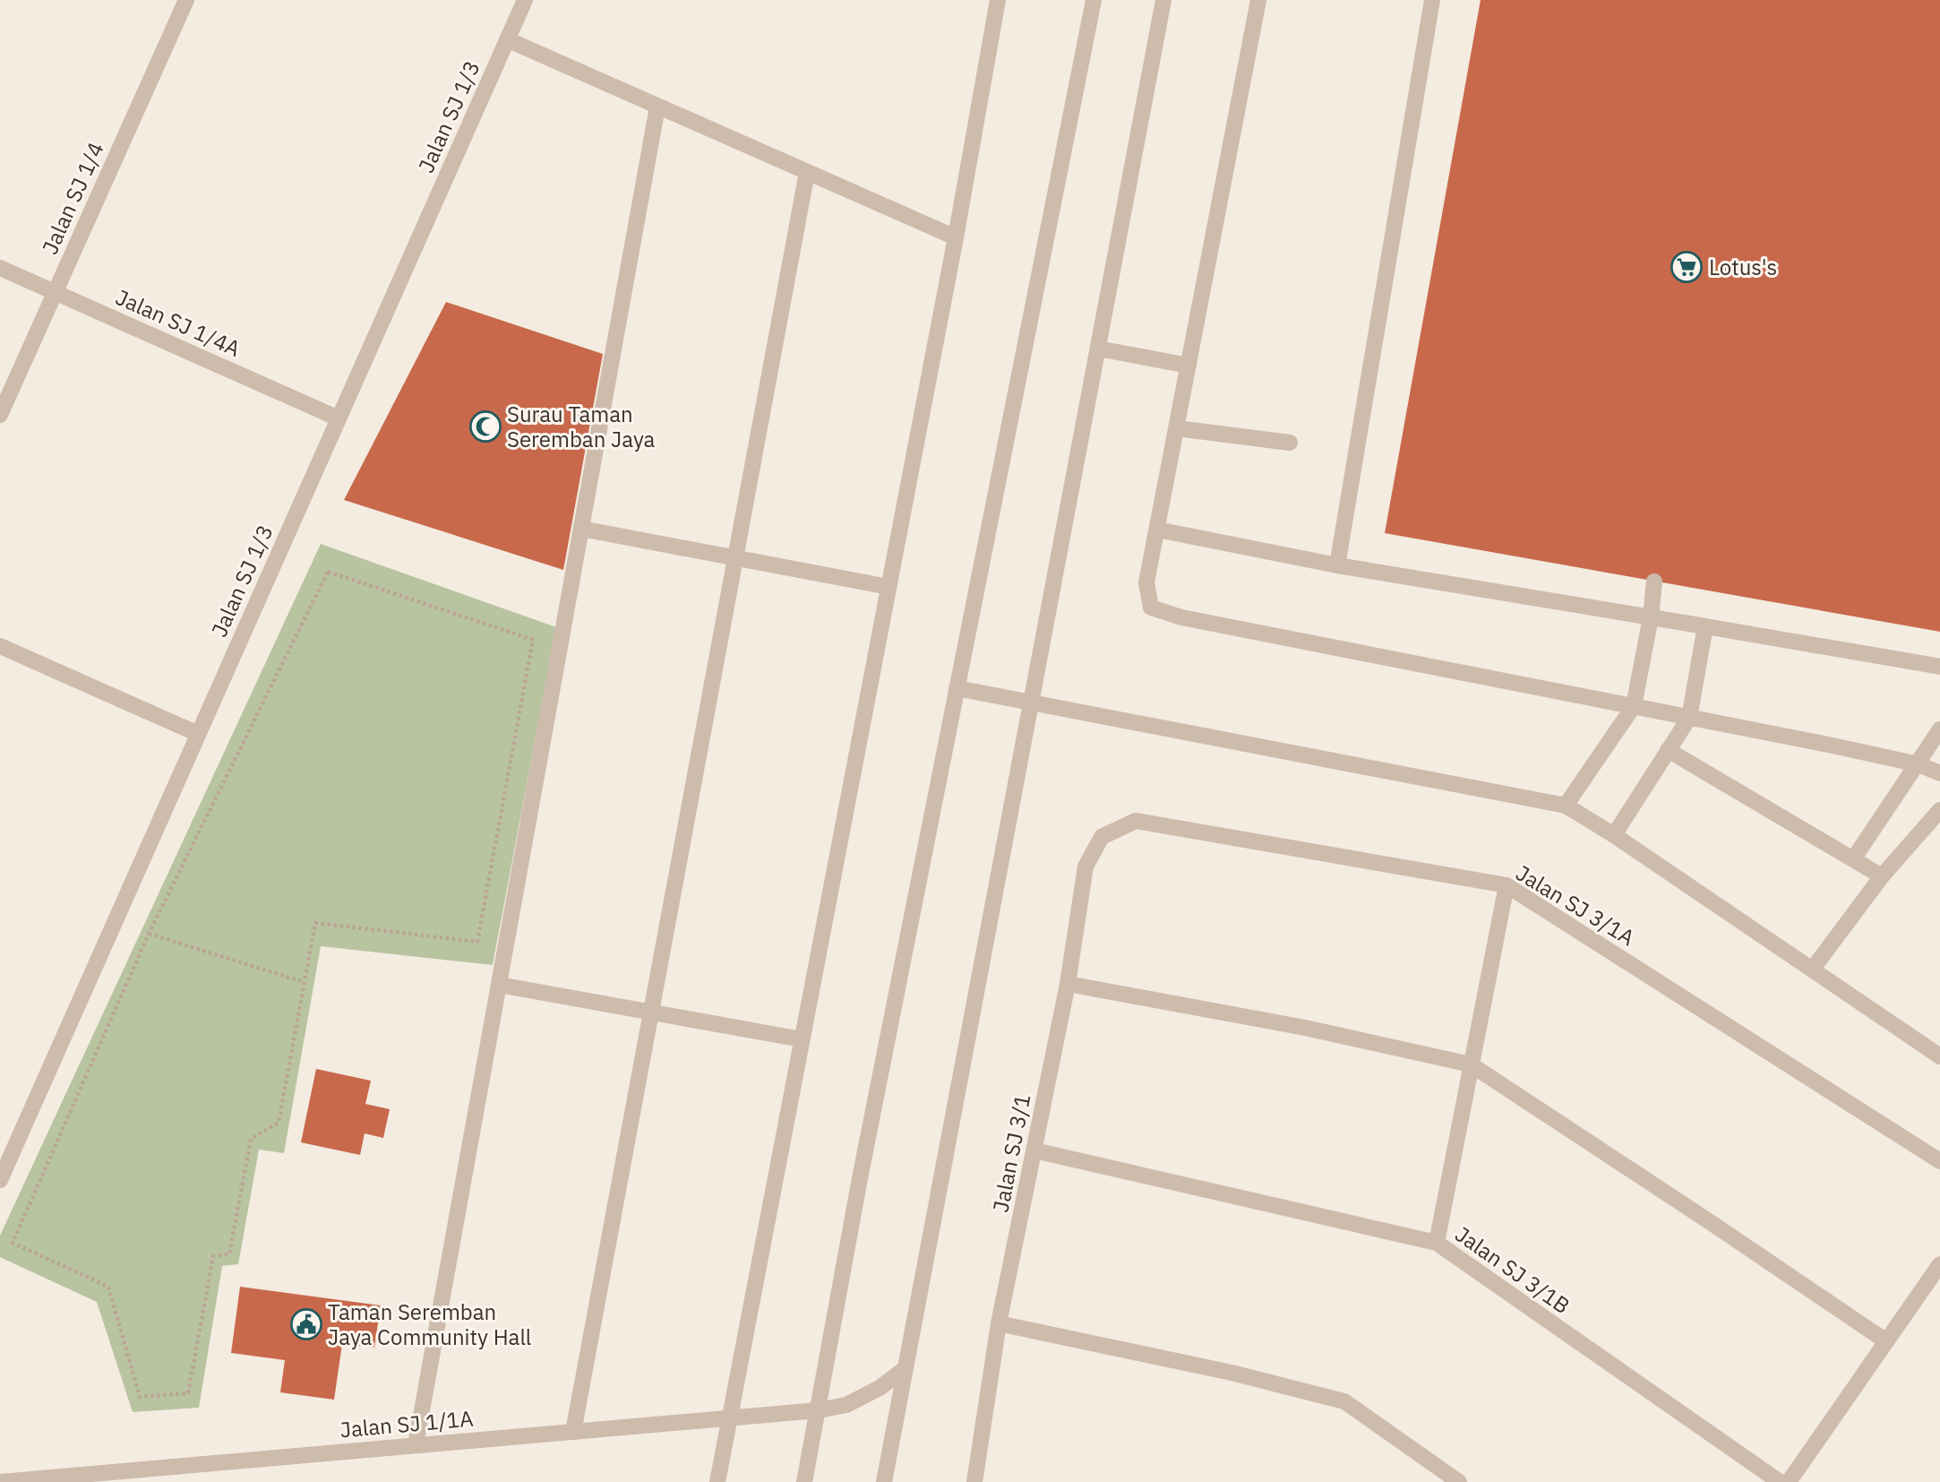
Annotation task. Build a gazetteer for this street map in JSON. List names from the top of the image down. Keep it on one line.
{"streets":{"street":["Jalan SJ 1/3","Jalan SJ 1/4","Jalan SJ 1/4A","Jalan SJ 3/1A","Jalan SJ 3/1","Jalan SJ 3/1B","Jalan SJ 1/1A"]},"crossings":[["Jalan SJ 1/3","Jalan SJ 1/4A"],["Jalan SJ 1/4","Jalan SJ 1/4A"],["Jalan SJ 3/1A","Jalan SJ 3/1"],["Jalan SJ 3/1","Jalan SJ 3/1B"]],"places":{"supermarket":["Lotus's"],"mosque":["Surau Taman Seremban Jaya"],"public building":["Taman Seremban Jaya Community Hall"]}}
